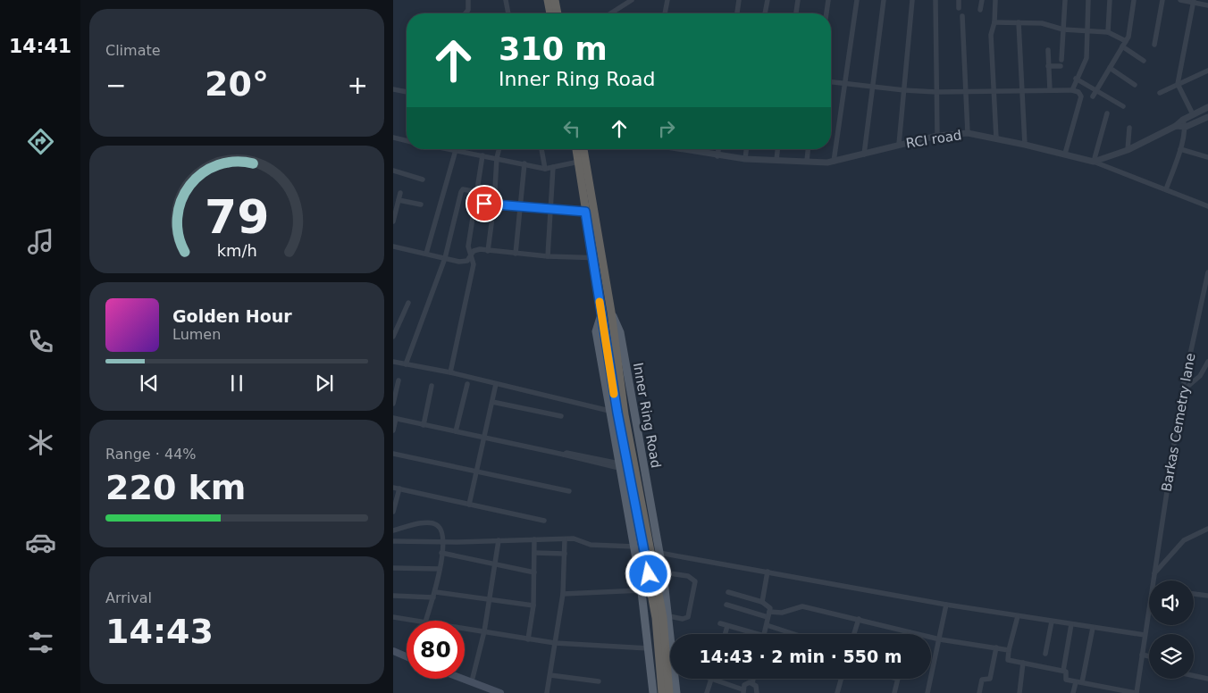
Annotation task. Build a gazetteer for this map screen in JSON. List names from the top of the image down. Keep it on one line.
{"streets":{"highway":["Inner Ring Road"],"street":["RCI road","Barkas Cemetry lane"]},"page":{"tabs":"14:41","tile":["Climate",["Range · 44%","220 km"],["Arrival","14:43"]],"turn":["310 m","Inner Ring Road"],"heat":["−","20°","+"],"song":["Golden Hour","Lumen"],"limit":"80","trip":"14:43 · 2 min · 550 m","gauge":["79","km/h"]}}
